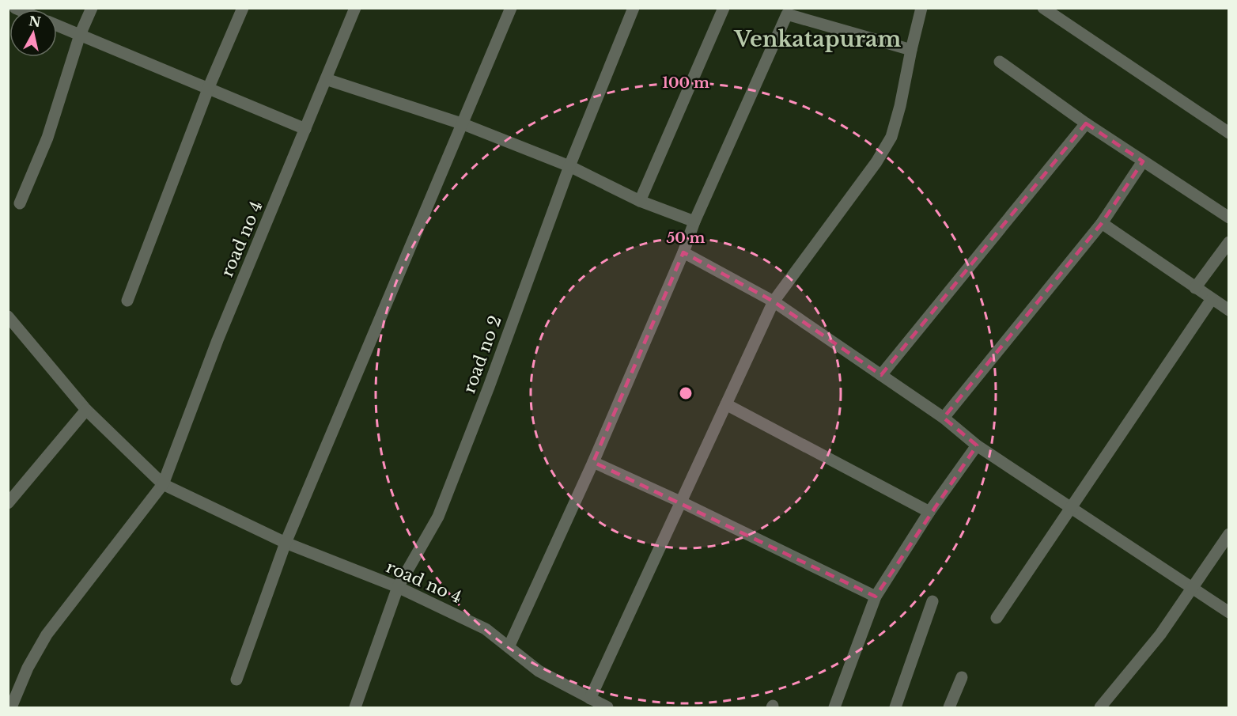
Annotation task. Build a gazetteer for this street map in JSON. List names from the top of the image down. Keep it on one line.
{"streets":{"street":["road no 4","road no 2"]},"crossings":[["road no 4","road no 2"]],"districts":["Venkatapuram"],"north":"top","rings":["100 m","50 m"]}
